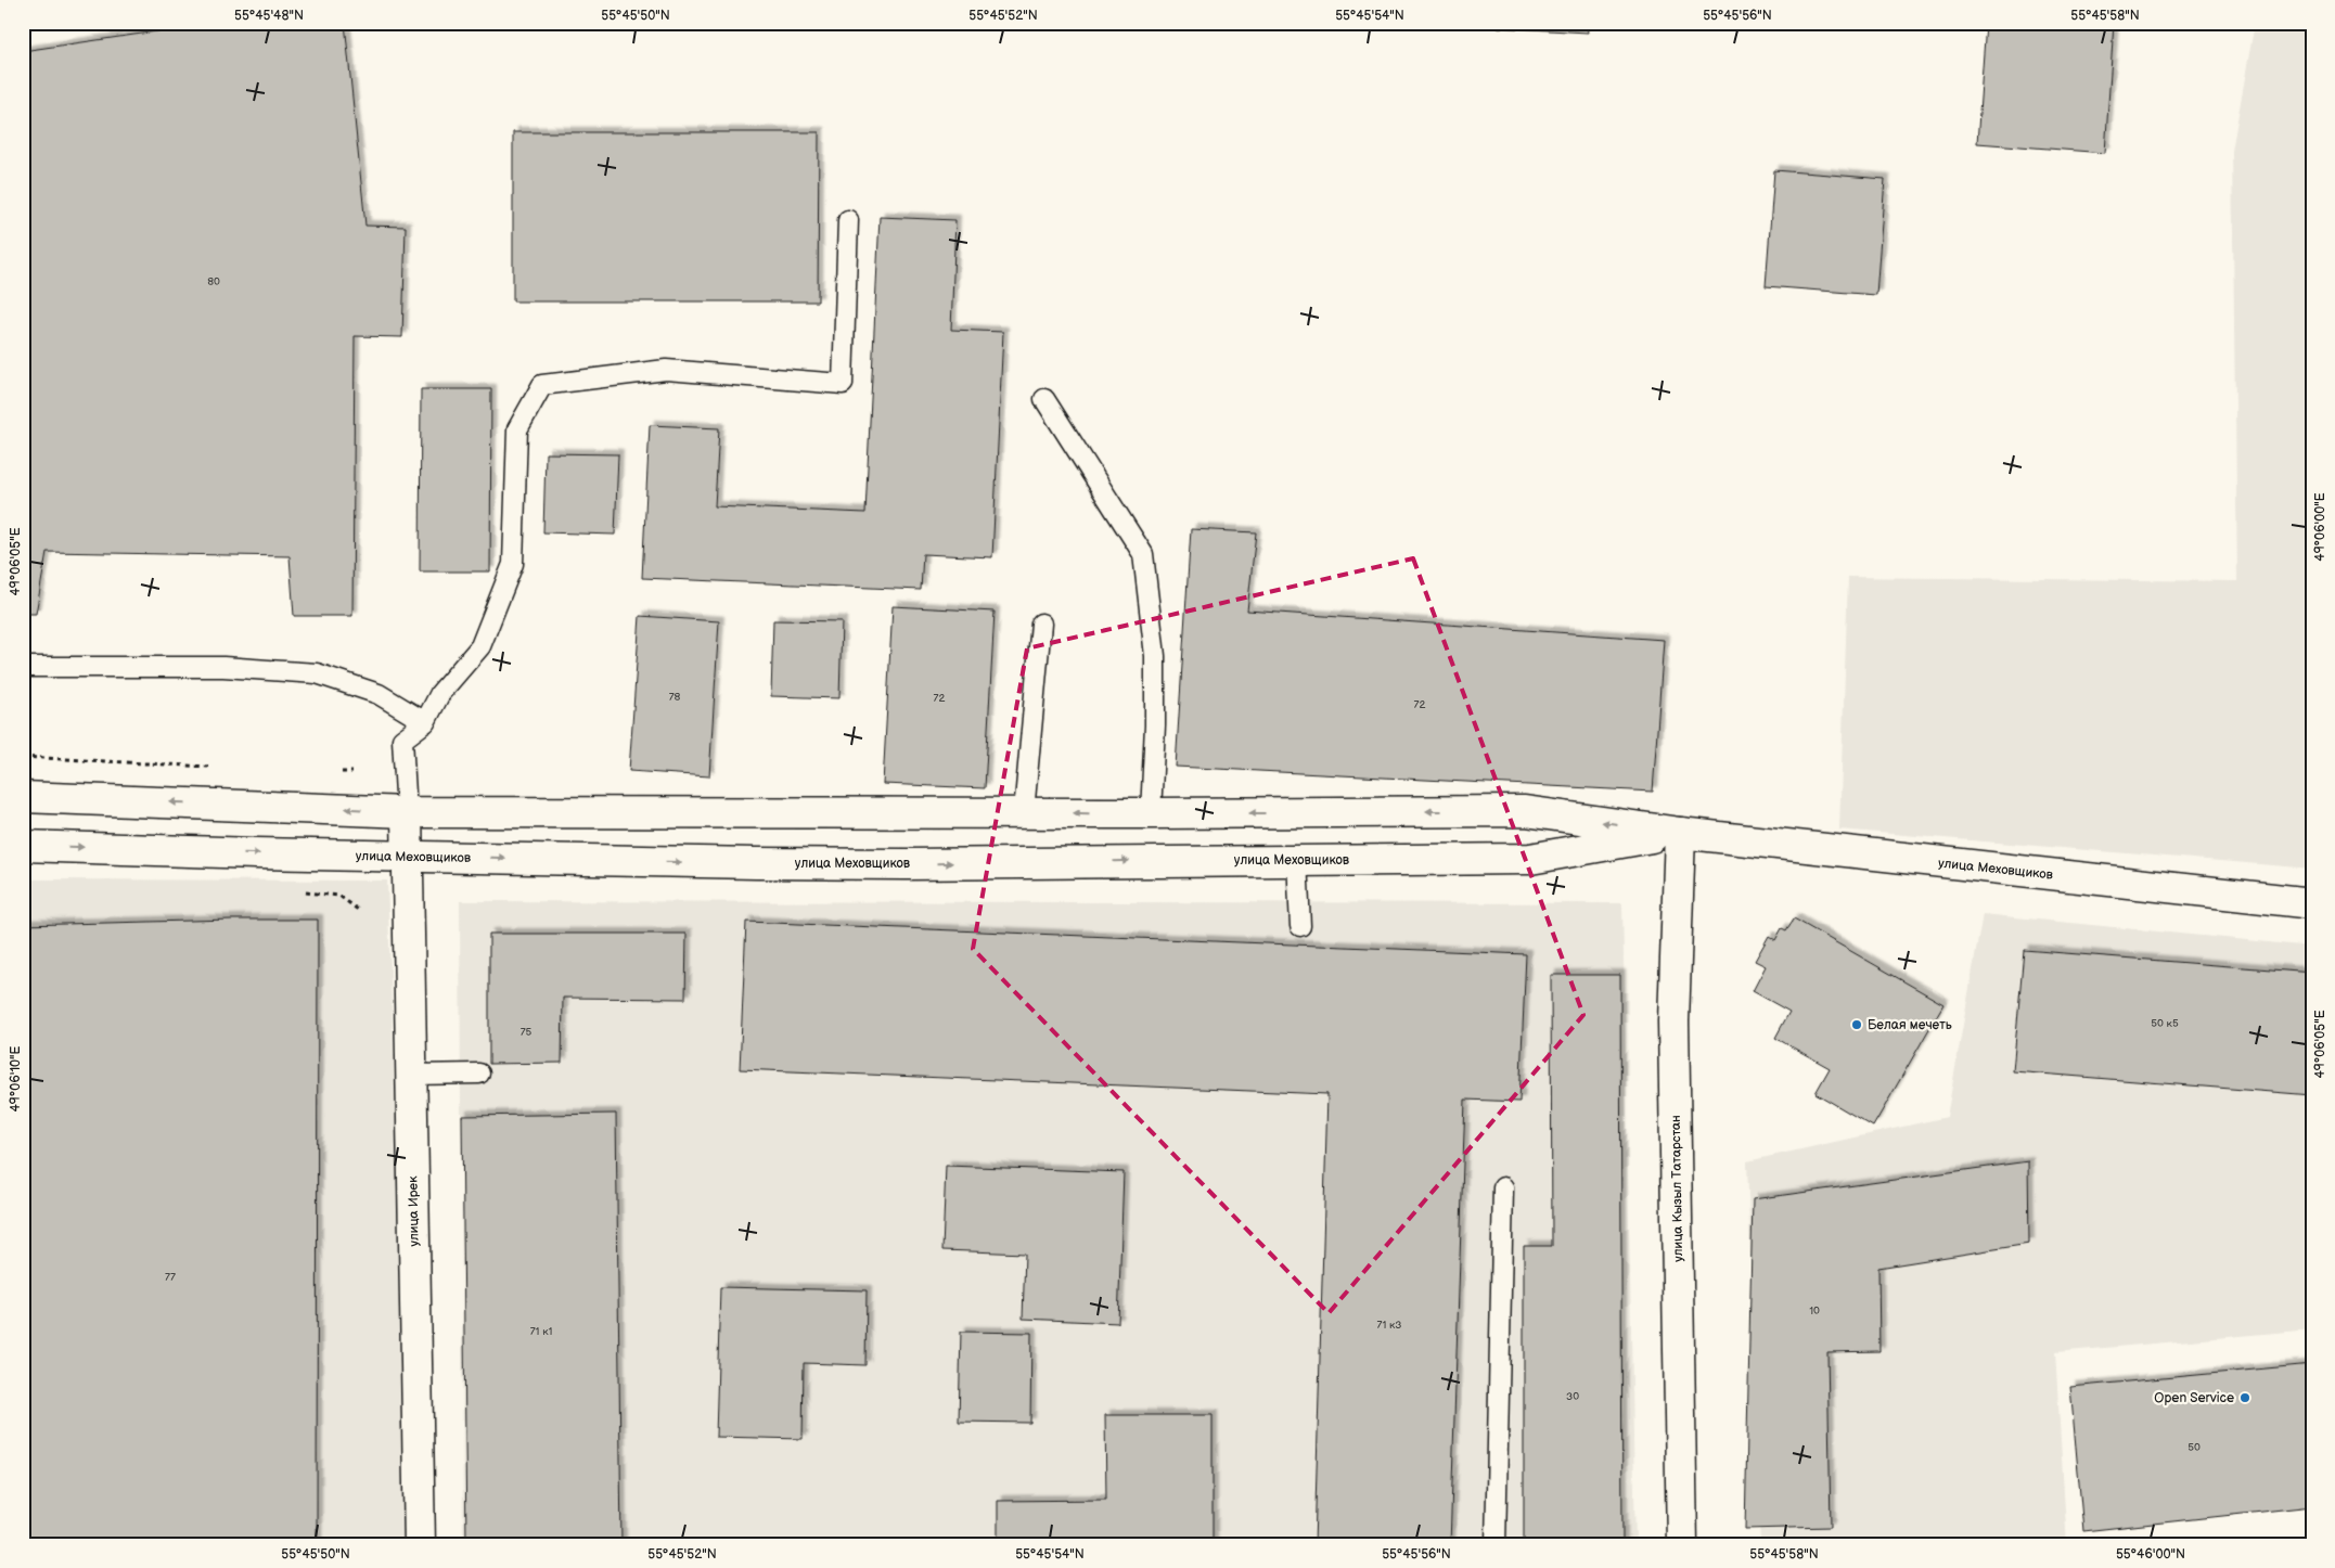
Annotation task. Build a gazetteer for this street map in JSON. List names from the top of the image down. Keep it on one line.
{"streets":{"main road":["улица Меховщиков","улица Кызыл Татарстан","улица Ирек"]},"crossings":[["улица Меховщиков","улица Кызыл Татарстан"],["улица Меховщиков","улица Ирек"]],"places":["Белая мечеть","Open Service"],"house_numbers":["80","78","72","72","50 к5","75","77","10","71 к3","71 к1","30","50"],"coordinates":["55°45'48\"N","55°45'50\"N","55°45'52\"N","55°45'54\"N","55°45'56\"N","55°45'58\"N","49°06'00\"E","49°06'05\"E","49°06'10\"E","55°46'00\"N"]}
